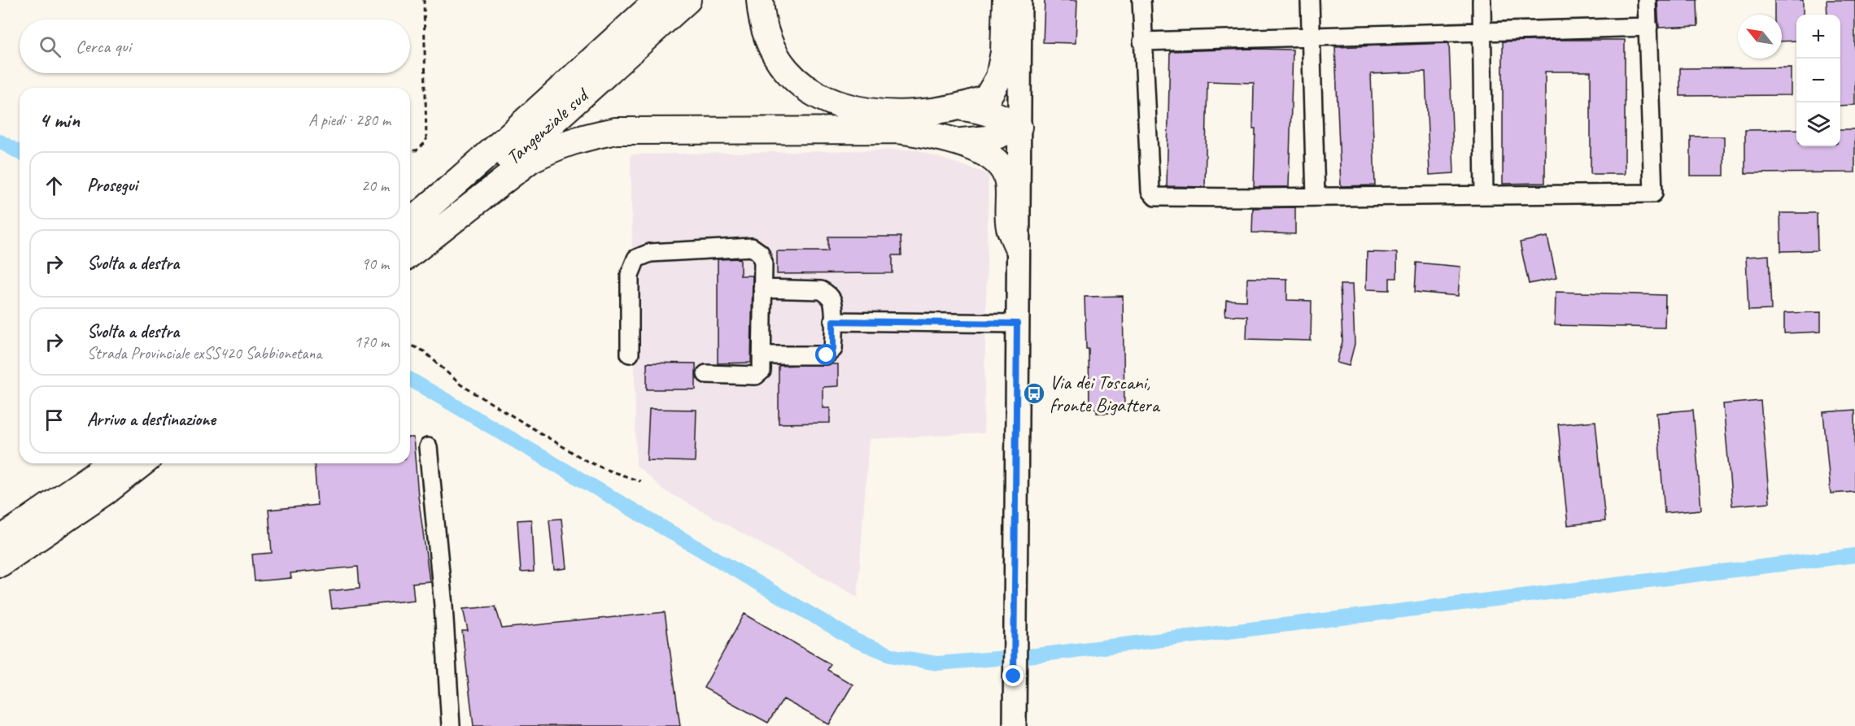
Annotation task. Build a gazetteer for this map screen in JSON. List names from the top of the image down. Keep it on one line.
{"streets":{"highway":["Tangenziale sud"]},"places":{"bus stop":["Via dei Toscani, fronte Bigattera"]},"north":"top left","page":{"map_buttons":["+","−"],"search":"Cerca qui","heading":["4 min","A piedi · 280 m"],"list":[["Prosegui","20 m"],["Svolta a destra","90 m"],["Svolta a destra","Strada Provinciale exSS420 Sabbionetana","170 m"],"Arrivo a destinazione"]}}
